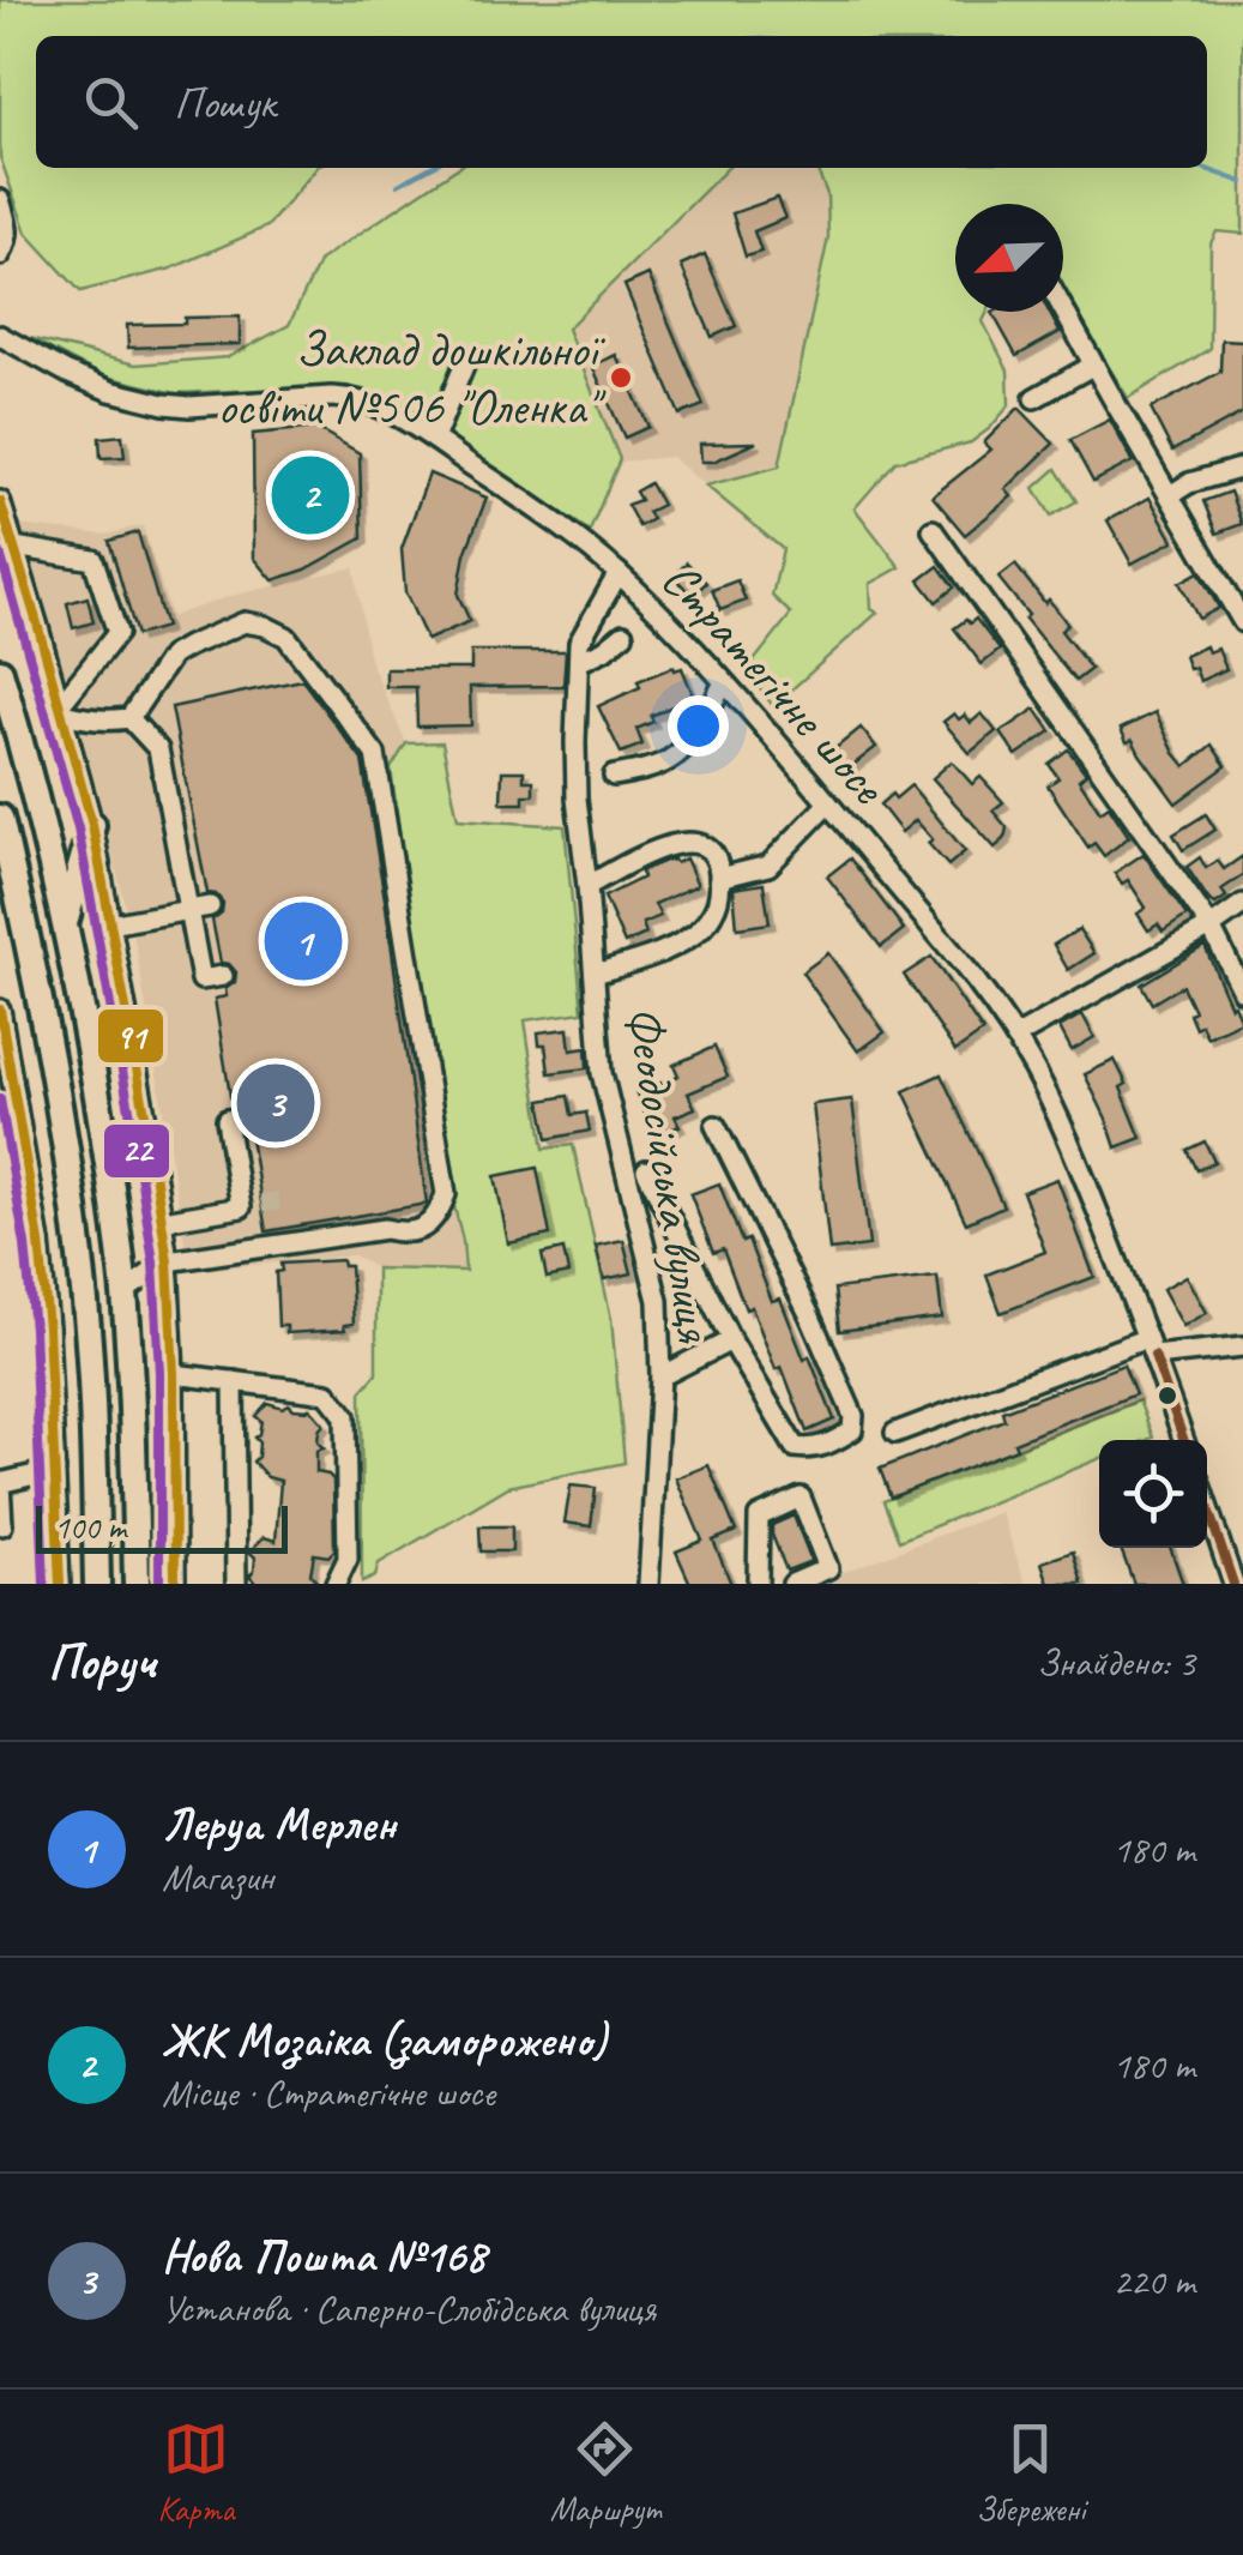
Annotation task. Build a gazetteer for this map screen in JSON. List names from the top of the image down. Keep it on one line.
{"streets":{"street":["Стратегічне шосе","Феодосійська вулиця"]},"crossings":[["Стратегічне шосе","Феодосійська вулиця"]],"places":["Заклад дошкільної освіти №506 \"Оленка\""],"lines":["transit line 91","transit line 22"],"scale_bar":"100 m","north":"bottom left","page":{"search":"Пошук","pins":["2","1","3"],"scale":"100 m","heading":["Поруч","Знайдено: 3"],"list":[{"mark":"1","name":"Леруа Мерлен","note":"Магазин","value":"180 m"},{"mark":"2","name":"ЖК Мозаіка (заморожено)","note":"Місце · Стратегічне шосе","value":"180 m"},{"mark":"3","name":"Нова Пошта №168","note":"Установа · Саперно-Слобідська вулиця","value":"220 m"}],"nav":["Карта","Маршрут","Збережені"]}}
